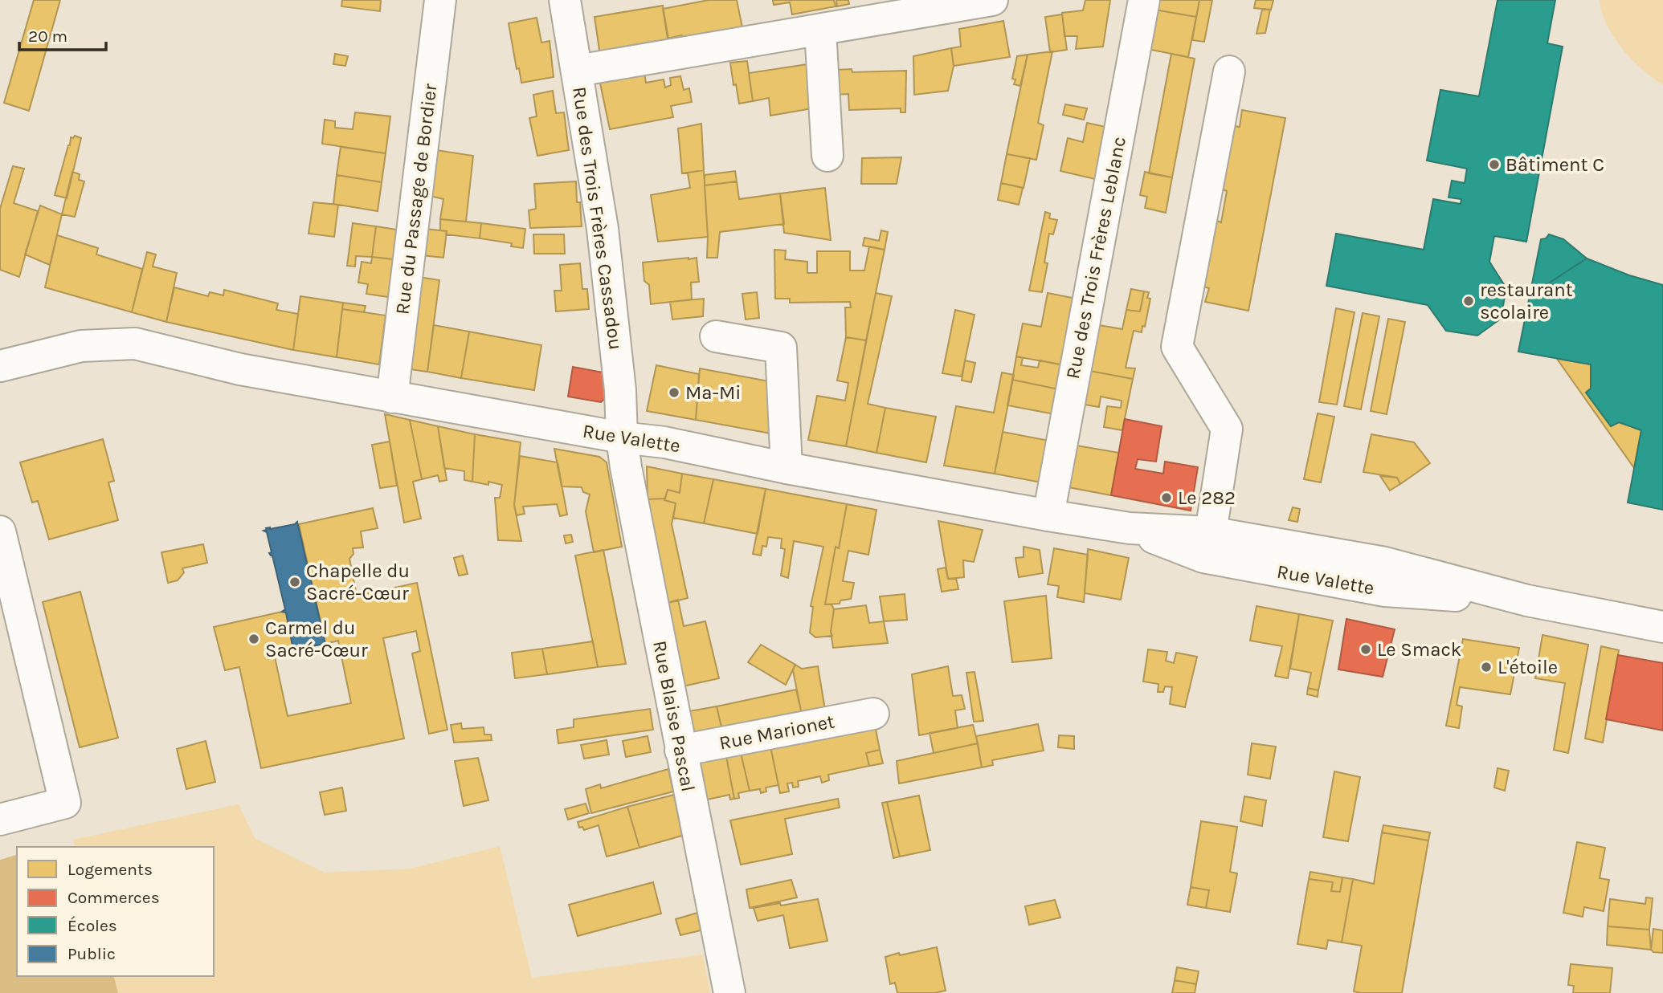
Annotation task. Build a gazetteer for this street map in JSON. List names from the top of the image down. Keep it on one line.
{"streets":{"street":["Rue du Passage de Bordier","Rue des Trois Frères Cassadou","Rue des Trois Frères Leblanc","Rue Valette","Rue Blaise Pascal","Rue Marionet"]},"crossings":[["Rue du Passage de Bordier","Rue Valette"],["Rue des Trois Frères Cassadou","Rue Valette"],["Rue des Trois Frères Cassadou","Rue Blaise Pascal"],["Rue des Trois Frères Leblanc","Rue Valette"],["Rue Valette","Rue Blaise Pascal"],["Rue Blaise Pascal","Rue Marionet"]],"places":["Bâtiment C","restaurant scolaire","Ma-Mi","Le 282","Chapelle du Sacré-Cœur","Carmel du Sacré-Cœur","Le Smack","L'étoile"],"legend":["Logements","Commerces","Écoles","Public"],"scale_bar":"20 m"}
